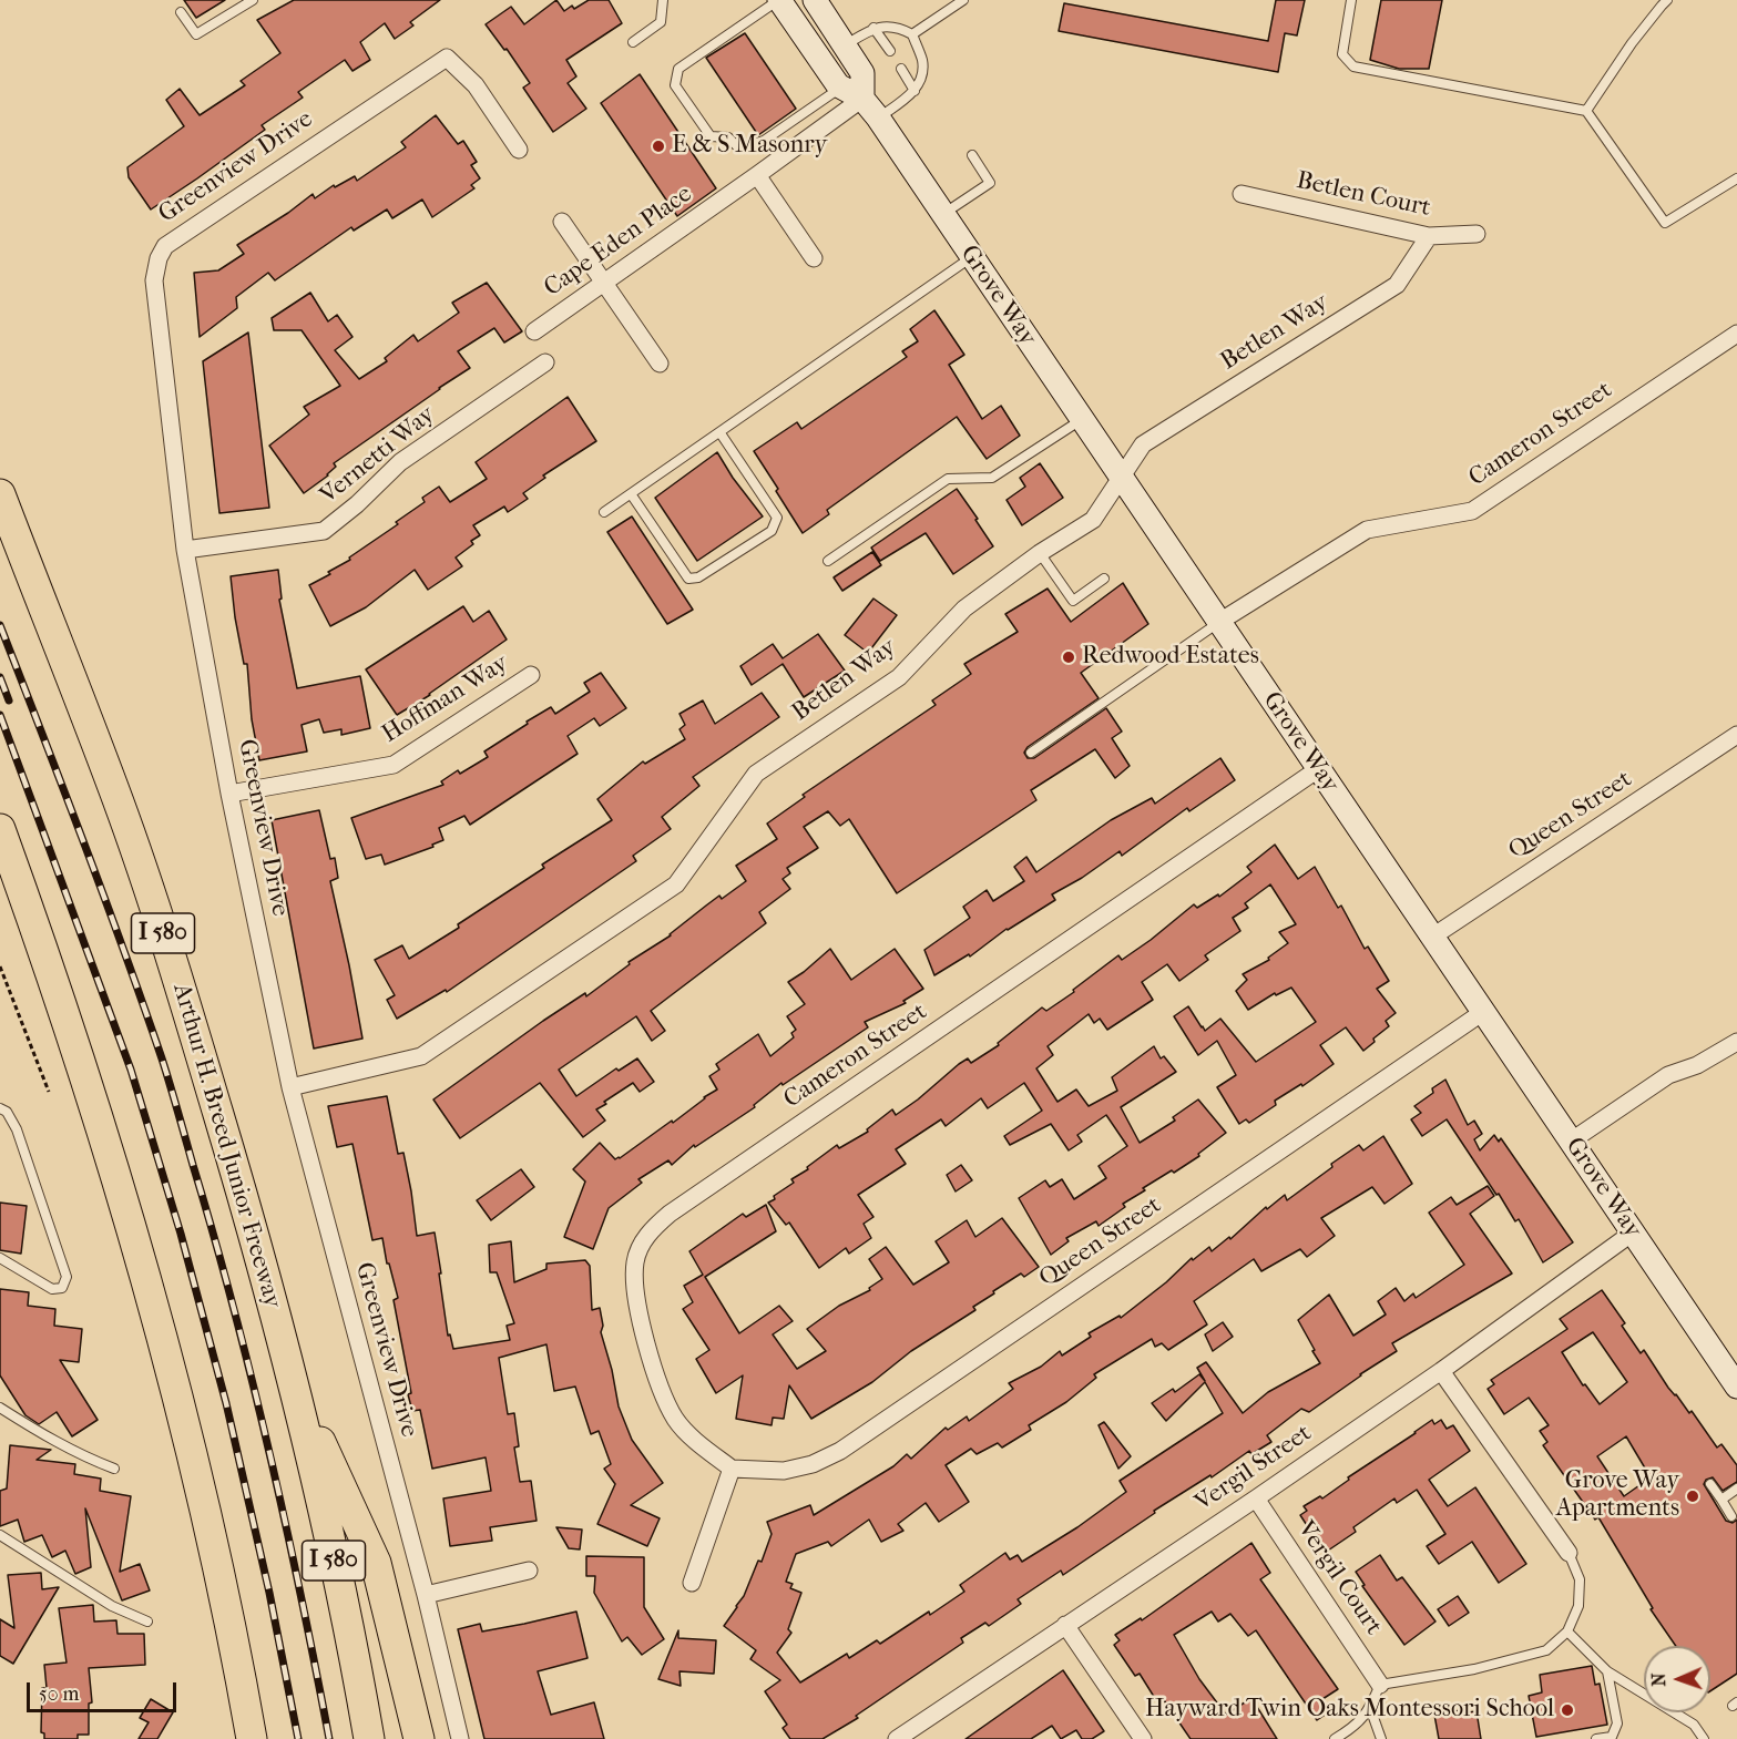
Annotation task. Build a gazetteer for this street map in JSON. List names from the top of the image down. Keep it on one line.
{"streets":{"highway":["I 580","Arthur H. Breed Junior Freeway"],"main road":["Grove Way"],"street":["Greenview Drive","Betlen Court","Cape Eden Place","Betlen Way","Cameron Street","Vernetti Way","Hoffman Way","Queen Street","Vergil Street","Vergil Court"]},"crossings":[["Greenview Drive","Betlen Way"],["Greenview Drive","Vernetti Way"],["Greenview Drive","Hoffman Way"],["Betlen Court","Betlen Way"],["Cape Eden Place","Grove Way"],["Grove Way","Betlen Way"],["Grove Way","Cameron Street"],["Grove Way","Queen Street"],["Grove Way","Vergil Street"],["Cameron Street","Queen Street"],["Vergil Street","Vergil Court"]],"places":["E & S Masonry","Redwood Estates","Grove Way Apartments","Hayward Twin Oaks Montessori School"],"scale_bar":"50 m","north":"left"}
